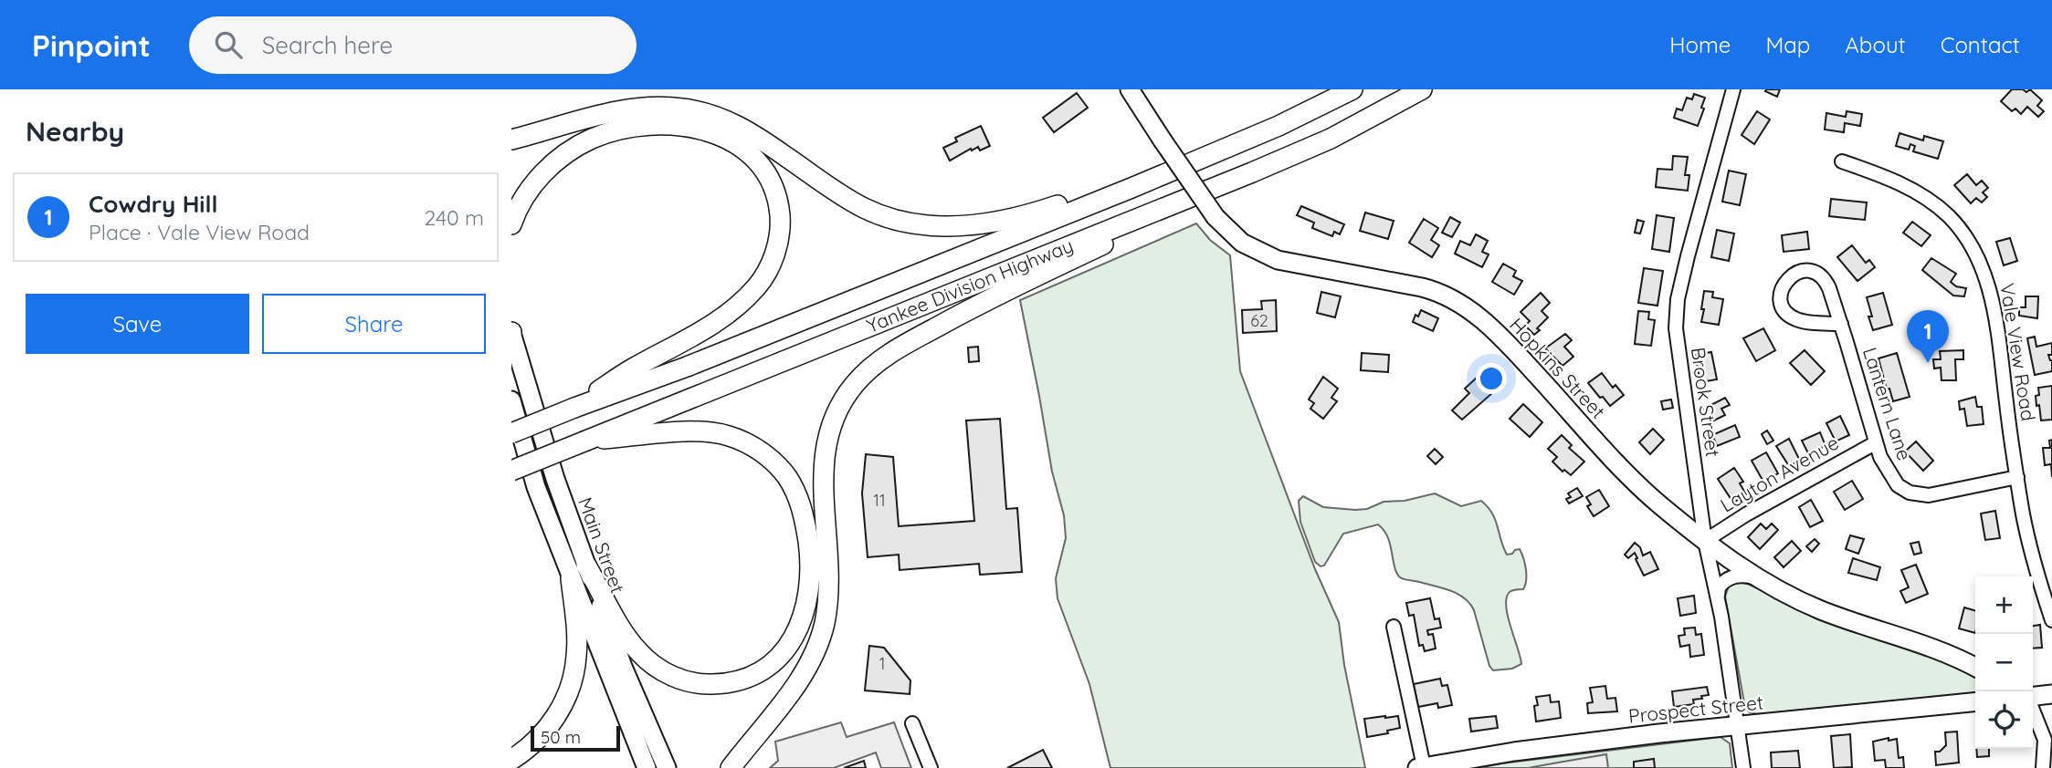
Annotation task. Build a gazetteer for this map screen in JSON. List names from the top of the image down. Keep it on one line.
{"streets":{"highway":["Yankee Division Highway"],"main road":["Hopkins Street","Main Street","Prospect Street"],"street":["Vale View Road","Brook Street","Lantern Lane","Layton Avenue"]},"crossings":[["Vale View Road","Lantern Lane"],["Hopkins Street","Brook Street"],["Hopkins Street","Layton Avenue"],["Brook Street","Layton Avenue"],["Brook Street","Prospect Street"],["Lantern Lane","Layton Avenue"]],"house_numbers":["62","11","1"],"scale_bar":"50 m","page":{"header":"Pinpoint","search":"Search here","nav":["Home","Map","About","Contact"],"heading":"Nearby","list":[{"mark":"1","name":"Cowdry Hill","note":"Place · Vale View Road","value":"240 m"}],"buttons":["Save","Share"],"pins":"1","map_buttons":["+","−"],"scale":"50 m"}}
